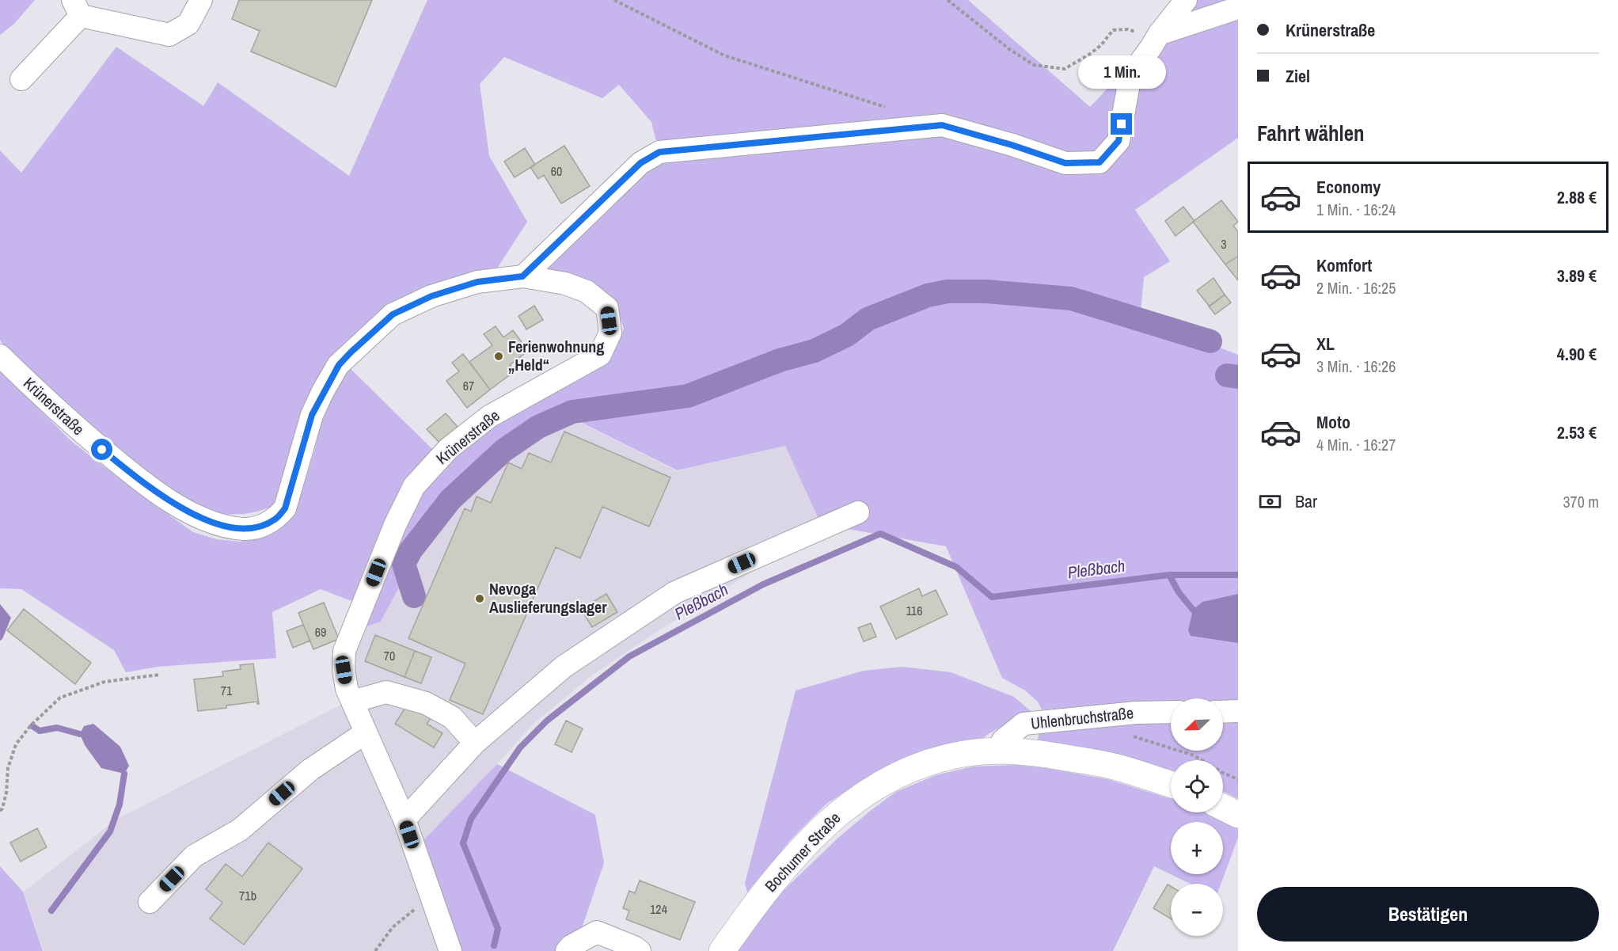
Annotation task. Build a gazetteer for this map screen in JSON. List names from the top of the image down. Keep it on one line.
{"streets":{"main road":["Bochumer Straße"],"street":["Krünerstraße","Uhlenbruchstraße"]},"crossings":[["Uhlenbruchstraße","Bochumer Straße"]],"water":["Pleßbach"],"places":["Ferienwohnung „Held“","Nevoga Auslieferungslager"],"house_numbers":["60","3","67","116","69","70","71","71b","124"],"north":"bottom left","page":{"banner":["Krünerstraße","Ziel"],"bubble":"1 Min.","heading":"Fahrt wählen","list":[{"name":"Economy","note":"1 Min. · 16:24","value":"2.88 €"},{"name":"Komfort","note":"2 Min. · 16:25","value":"3.89 €"},{"name":"XL","note":"3 Min. · 16:26","value":"4.90 €"},{"name":"Moto","note":"4 Min. · 16:27","value":"2.53 €"}],"pay":["Bar","370 m"],"map_buttons":["+","−"],"buttons":"Bestätigen"}}
